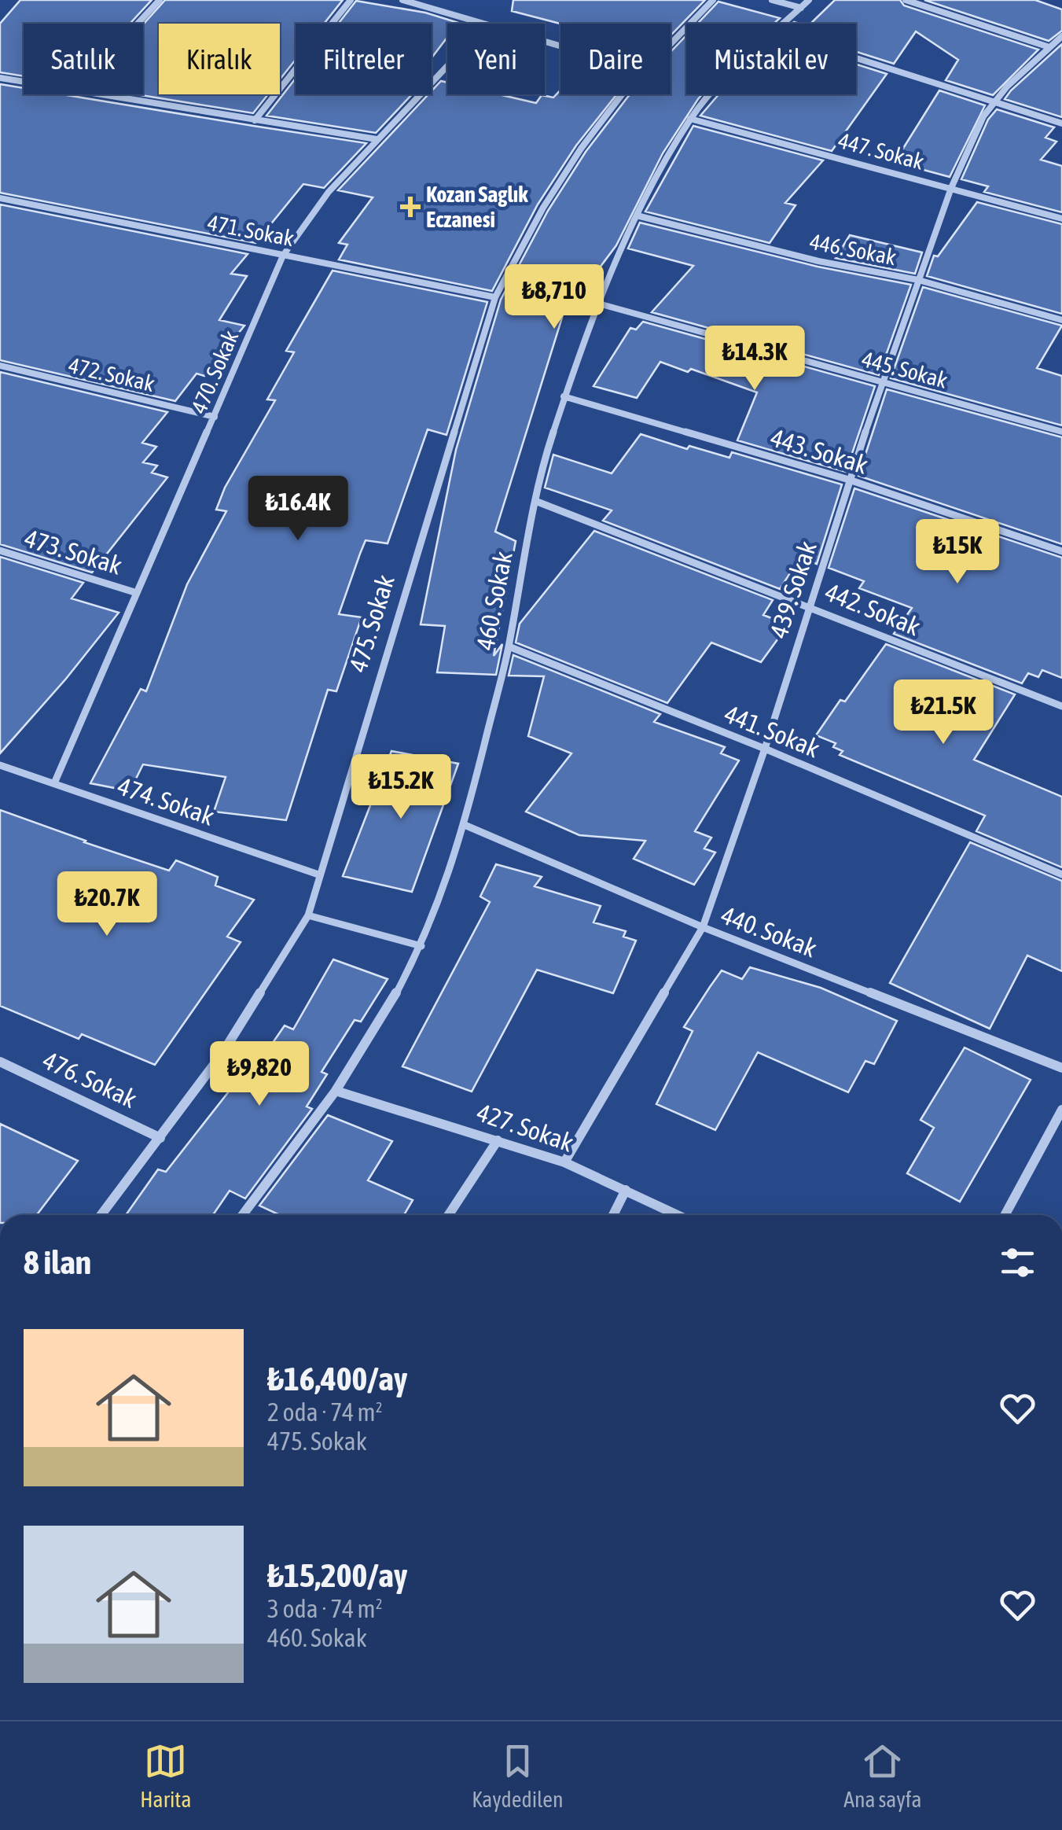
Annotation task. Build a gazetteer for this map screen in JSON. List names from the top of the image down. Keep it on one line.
{"streets":{"street":["447. Sokak","471. Sokak","446. Sokak","445. Sokak","470. Sokak","472. Sokak","443. Sokak","473. Sokak","439. Sokak","460. Sokak","442. Sokak","475. Sokak","441. Sokak","474. Sokak","440. Sokak","476. Sokak","427. Sokak"]},"crossings":[["447. Sokak","439. Sokak"],["447. Sokak","460. Sokak"],["471. Sokak","470. Sokak"],["471. Sokak","475. Sokak"],["446. Sokak","439. Sokak"],["446. Sokak","460. Sokak"],["445. Sokak","439. Sokak"],["445. Sokak","460. Sokak"],["470. Sokak","472. Sokak"],["470. Sokak","473. Sokak"],["470. Sokak","474. Sokak"],["443. Sokak","439. Sokak"],["443. Sokak","460. Sokak"],["439. Sokak","442. Sokak"],["439. Sokak","441. Sokak"],["439. Sokak","440. Sokak"],["439. Sokak","427. Sokak"],["460. Sokak","442. Sokak"],["460. Sokak","441. Sokak"],["460. Sokak","440. Sokak"],["460. Sokak","427. Sokak"],["475. Sokak","474. Sokak"],["475. Sokak","476. Sokak"]],"places":{"health":["Kozan Saglık Eczanesi"]},"page":{"chip":["Satılık","Kiralık","Filtreler","Yeni","Daire","Müstakil ev"],"price":["₺8,710","₺14.3K","₺16.4K","₺15K","₺21.5K","₺15.2K","₺20.7K","₺9,820"],"heading":"8 ilan","list":[{"name":"₺16,400/ay","note":"2 oda · 74 m² · 475. Sokak"},{"name":"₺15,200/ay","note":"3 oda · 74 m² · 460. Sokak"}],"tabs":["Harita","Kaydedilen","Ana sayfa"]}}
